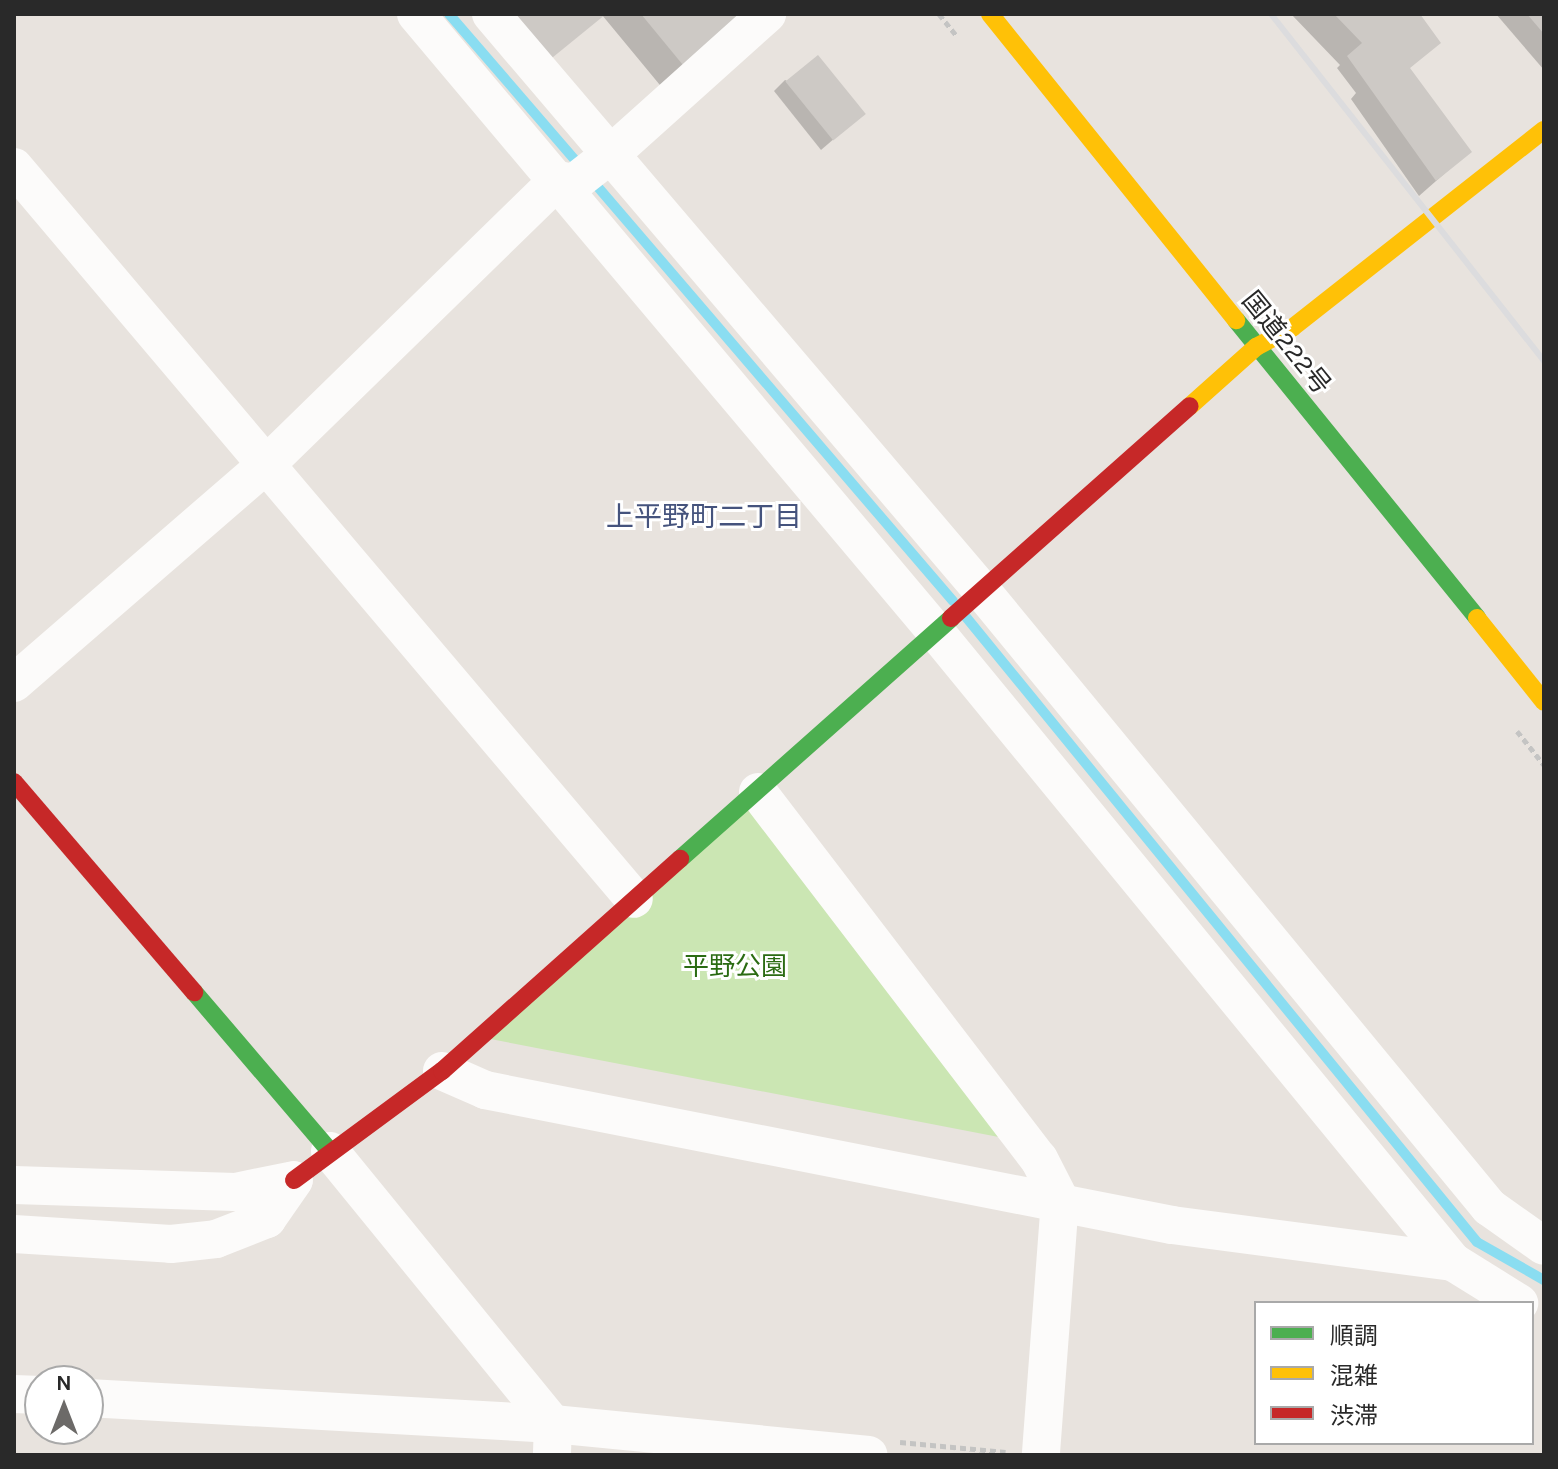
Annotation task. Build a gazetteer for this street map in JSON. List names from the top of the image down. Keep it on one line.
{"streets":{"main road":["国道222号"]},"districts":["上平野町二丁目"],"parks":["平野公園"],"legend":["順調","混雑","渋滞"],"north":"top"}
